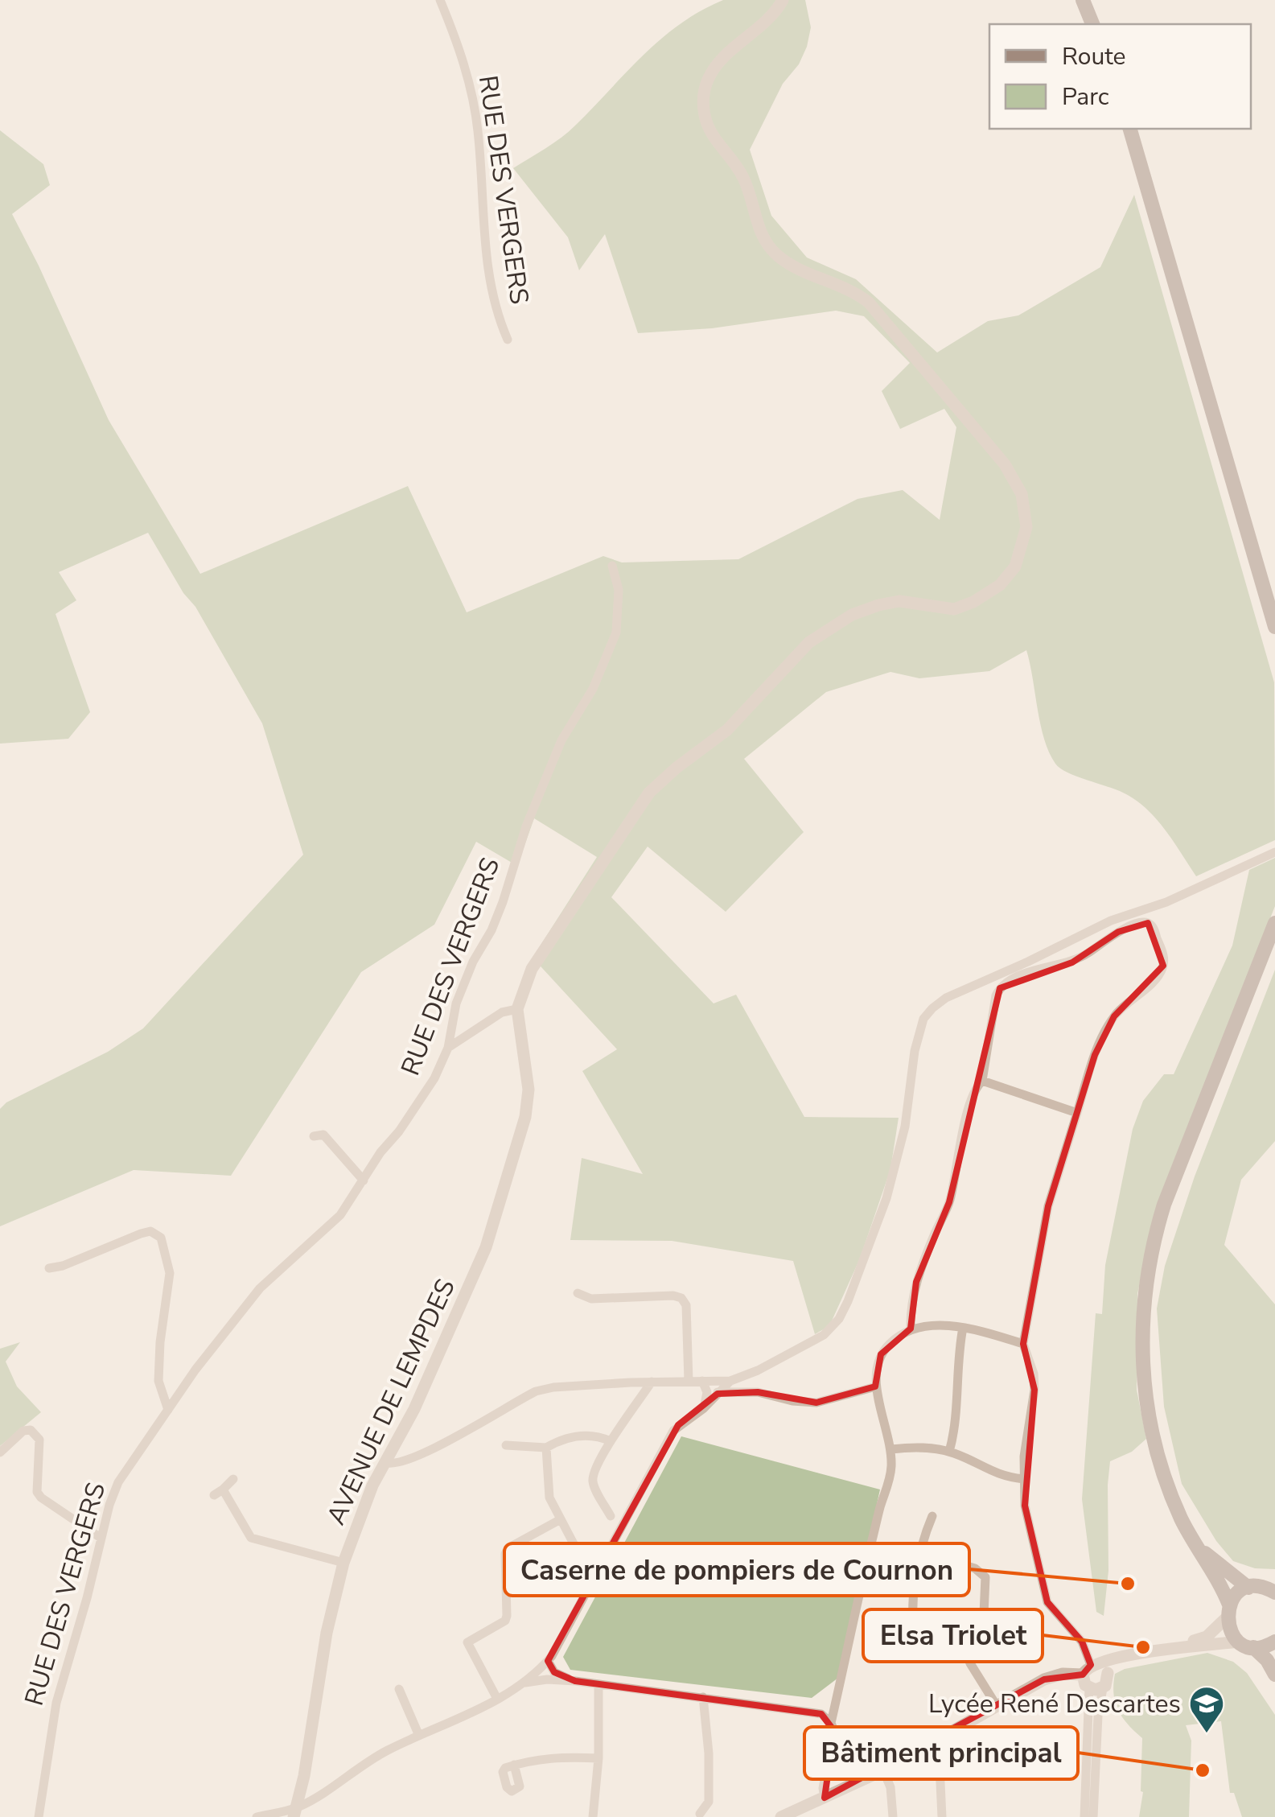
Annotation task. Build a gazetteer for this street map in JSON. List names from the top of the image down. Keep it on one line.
{"streets":{"street":["RUE DES VERGERS","AVENUE DE LEMPDES"]},"places":{"other":["Caserne de pompiers de Cournon","Elsa Triolet","Bâtiment principal"],"school or university":["Lycée René Descartes"]},"legend":["Route","Parc"]}
